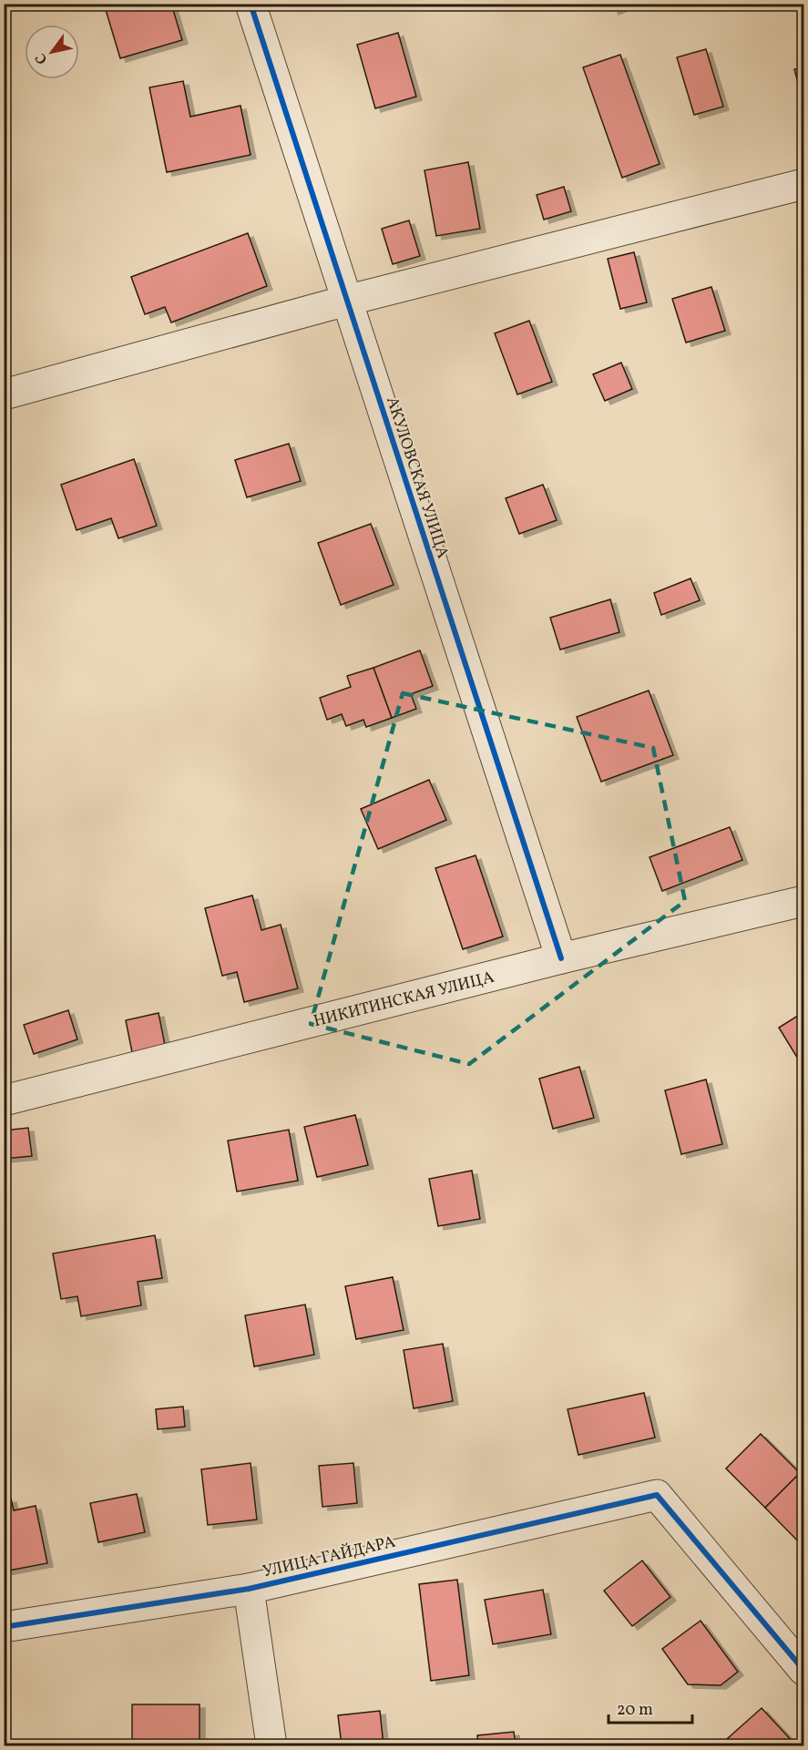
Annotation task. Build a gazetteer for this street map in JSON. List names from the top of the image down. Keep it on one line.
{"streets":{"street":["АКУЛОВСКАЯ УЛИЦА","НИКИТИНСКАЯ УЛИЦА","УЛИЦА ГАЙДАРА"]},"crossings":[["АКУЛОВСКАЯ УЛИЦА","НИКИТИНСКАЯ УЛИЦА"]],"scale_bar":"20 m","north":"bottom left"}
